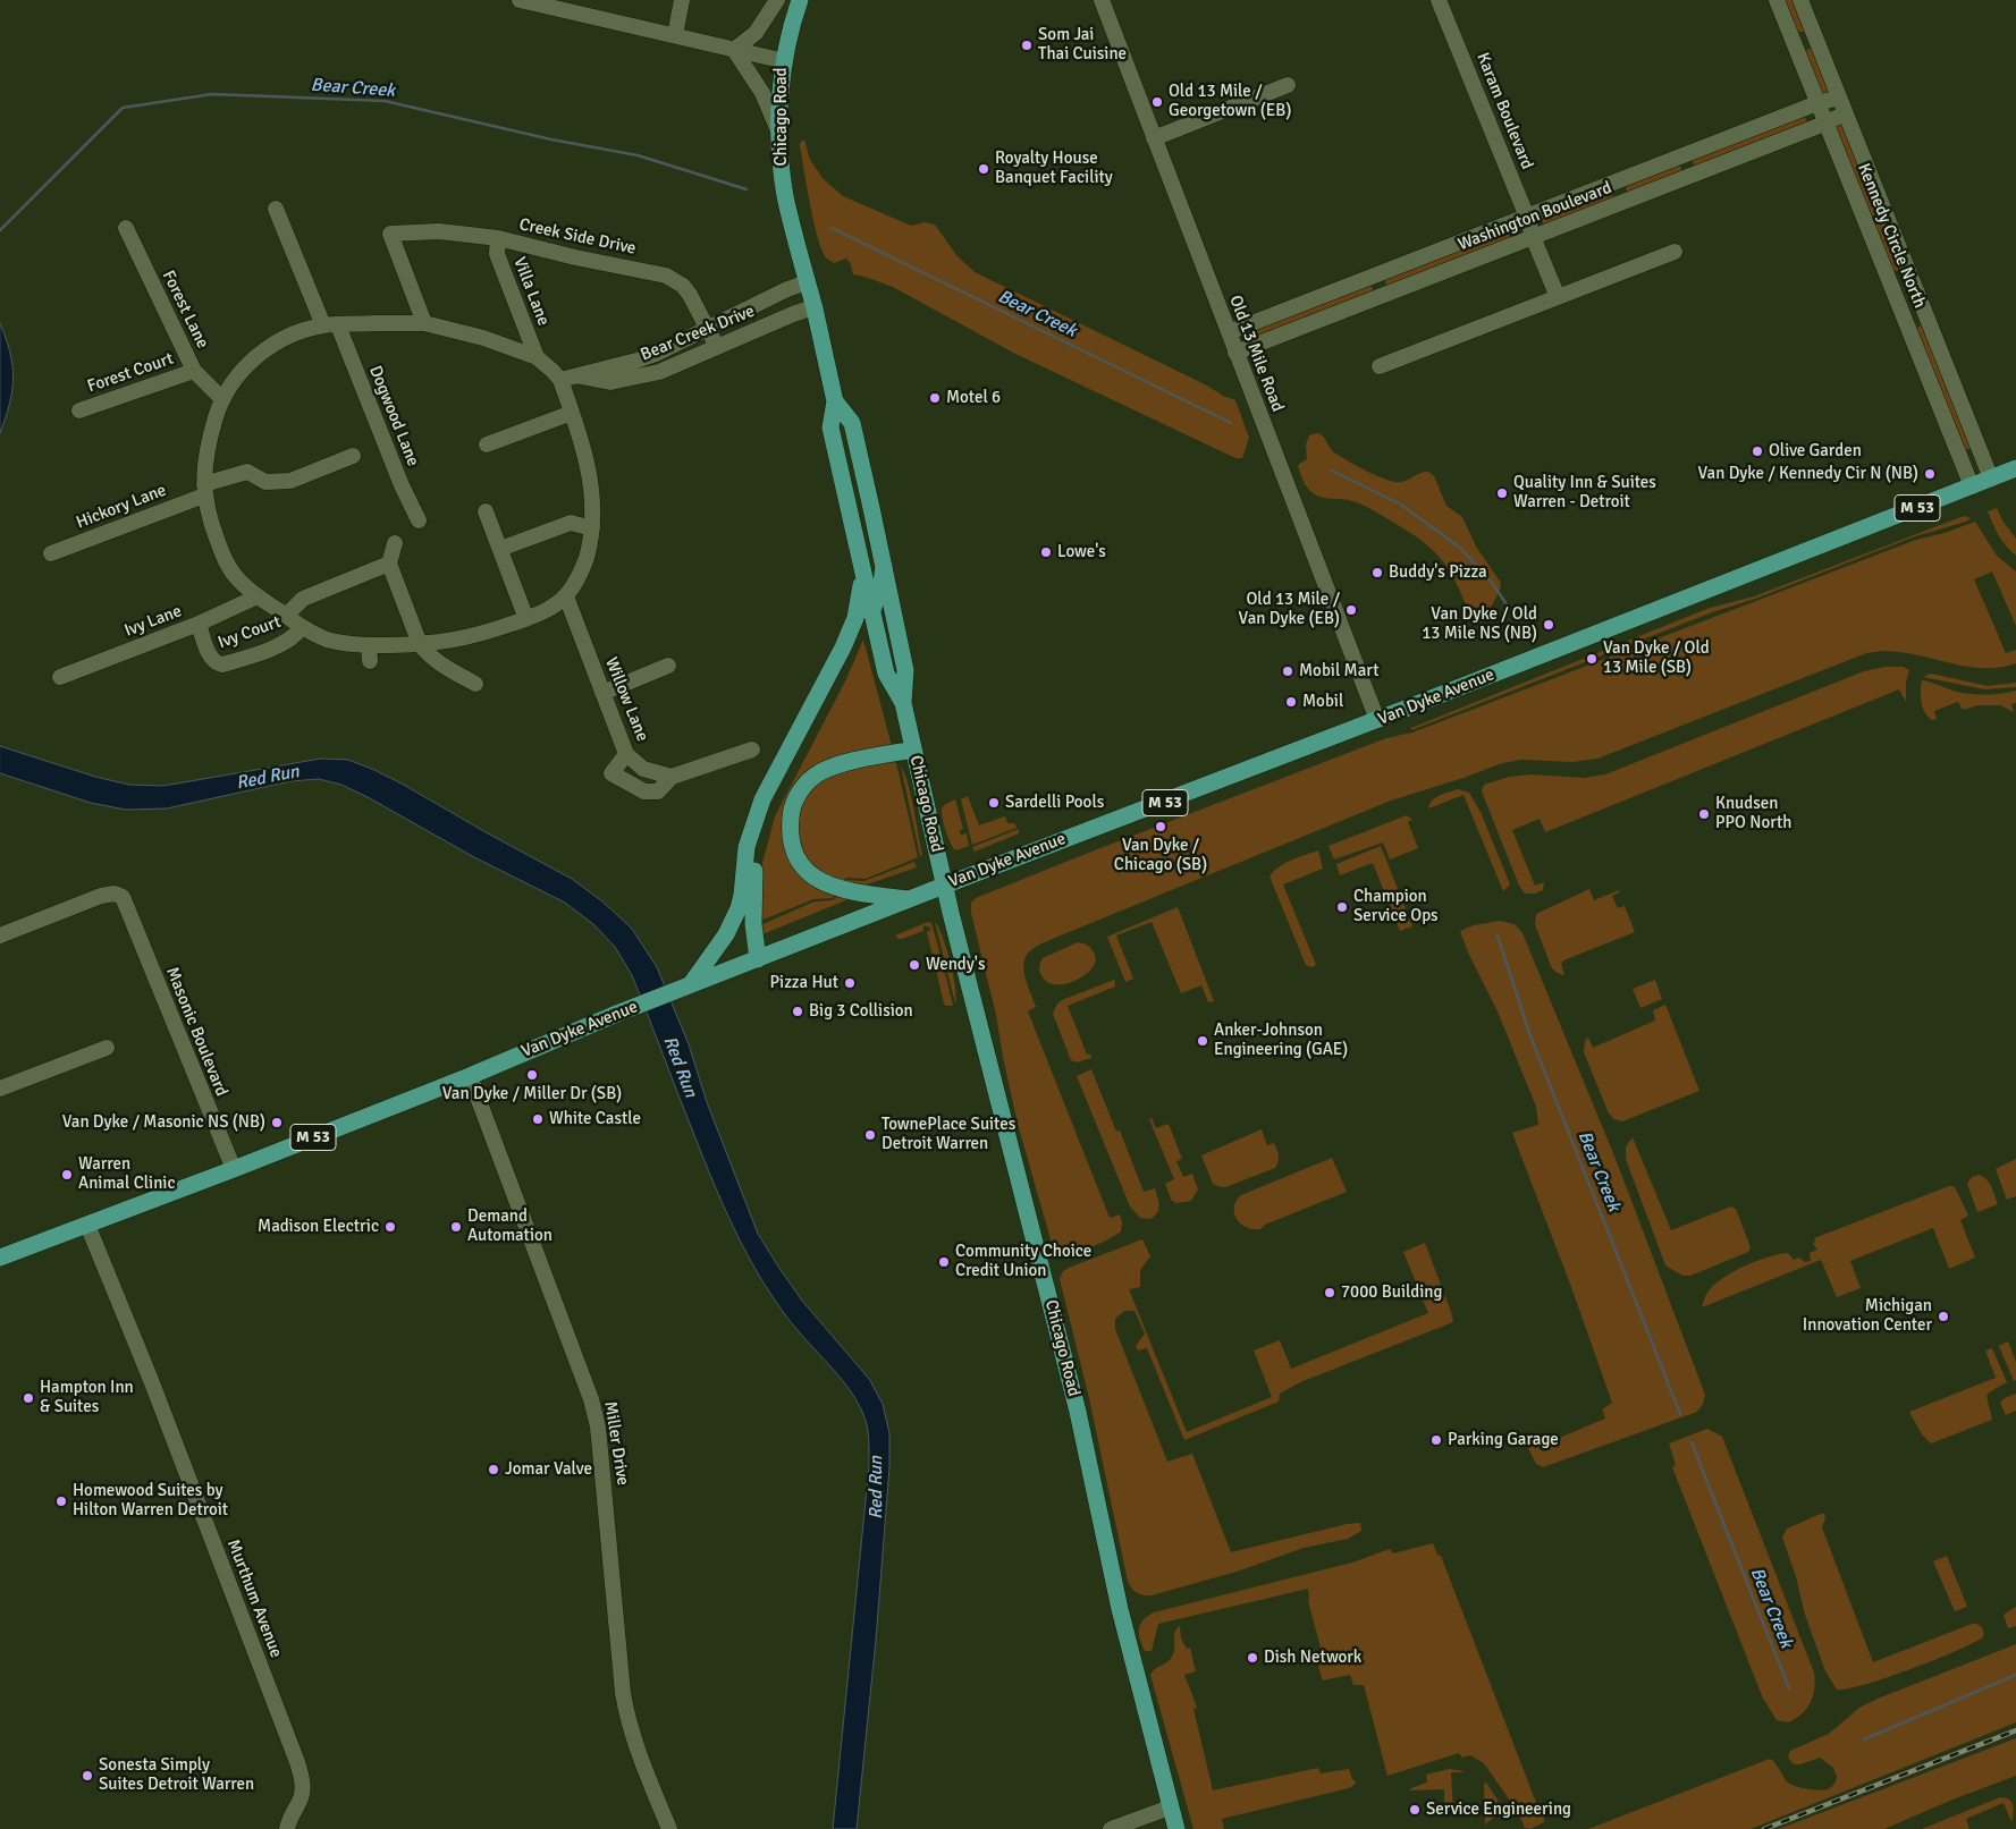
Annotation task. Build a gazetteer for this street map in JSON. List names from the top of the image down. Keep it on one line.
{"streets":{"main road":["Chicago Road","M 53","Van Dyke Avenue"],"street":["Karam Boulevard","Washington Boulevard","Kennedy Circle North","Creek Side Drive","Villa Lane","Forest Lane","Bear Creek Drive","Old 13 Mile Road","Forest Court","Dogwood Lane","Hickory Lane","Ivy Lane","Ivy Court","Willow Lane","Masonic Boulevard","Miller Drive","Murthum Avenue"]},"crossings":[["Karam Boulevard","Washington Boulevard"],["Chicago Road","Bear Creek Drive"],["Chicago Road","Van Dyke Avenue"],["Washington Boulevard","Kennedy Circle North"],["Washington Boulevard","Old 13 Mile Road"],["Kennedy Circle North","Van Dyke Avenue"],["Creek Side Drive","Villa Lane"],["Creek Side Drive","Bear Creek Drive"],["Forest Lane","Forest Court"],["Old 13 Mile Road","Van Dyke Avenue"],["Ivy Lane","Ivy Court"],["Van Dyke Avenue","Masonic Boulevard"],["Van Dyke Avenue","Miller Drive"],["Van Dyke Avenue","Murthum Avenue"]],"water":["Bear Creek","Red Run"],"places":["Som Jai Thai Cuisine","Old 13 Mile / Georgetown (EB)","Royalty House Banquet Facility","Motel 6","Olive Garden","Van Dyke / Kennedy Cir N (NB)","Quality Inn & Suites Warren - Detroit","Lowe's","Buddy's Pizza","Old 13 Mile / Van Dyke (EB)","Van Dyke / Old 13 Mile NS (NB)","Van Dyke / Old 13 Mile (SB)","Mobil Mart","Mobil","Sardelli Pools","Knudsen PPO North","Van Dyke / Chicago (SB)","Champion Service Ops","Wendy's","Pizza Hut","Big 3 Collision","Anker-Johnson Engineering (GAE)","Van Dyke / Miller Dr (SB)","White Castle","Van Dyke / Masonic NS (NB)","TownePlace Suites Detroit Warren","Warren Animal Clinic","Madison Electric","Demand Automation","Community Choice Credit Union","7000 Building","Michigan Innovation Center","Hampton Inn & Suites","Parking Garage","Jomar Valve","Homewood Suites by Hilton Warren Detroit","Dish Network","Sonesta Simply Suites Detroit Warren","Service Engineering"]}
